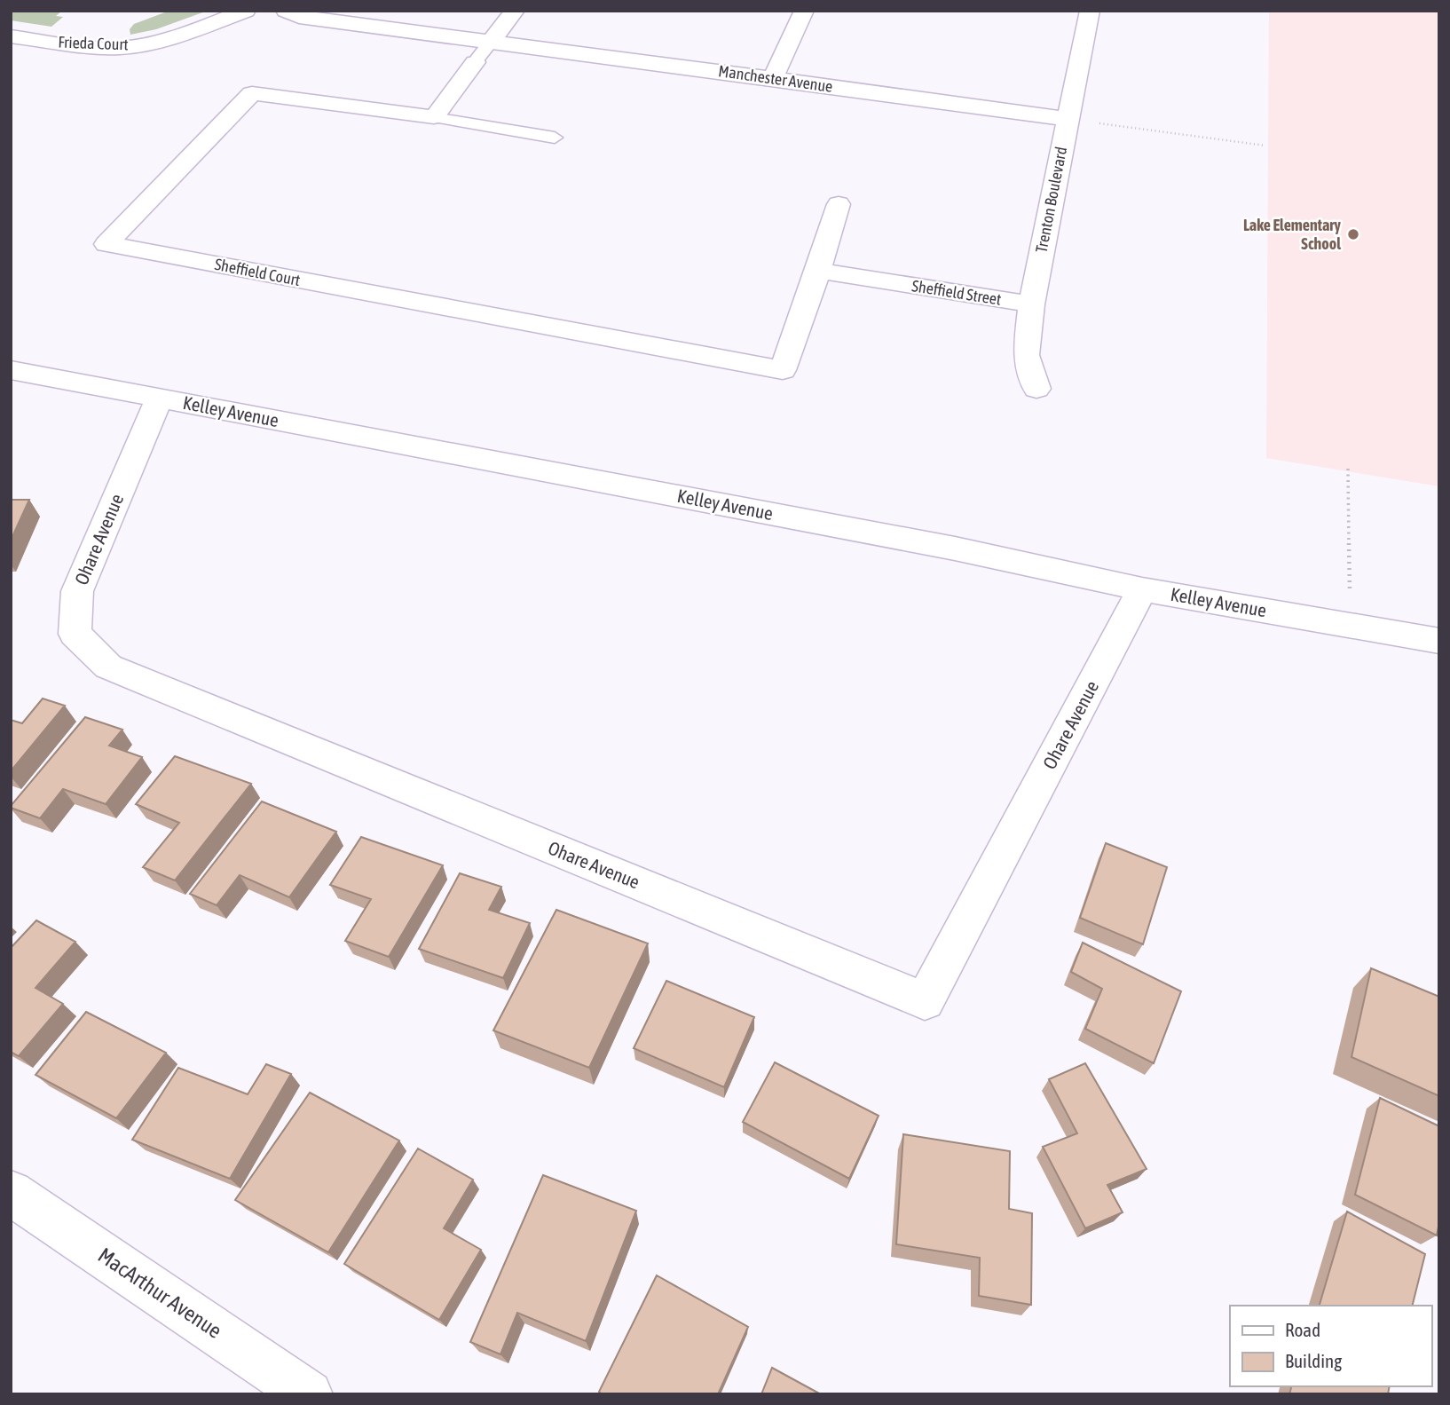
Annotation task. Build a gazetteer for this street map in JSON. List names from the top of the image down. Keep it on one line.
{"streets":{"street":["Frieda Court","Manchester Avenue","Trenton Boulevard","Sheffield Court","Sheffield Street","Kelley Avenue","Ohare Avenue","MacArthur Avenue"]},"crossings":[["Manchester Avenue","Trenton Boulevard"],["Trenton Boulevard","Sheffield Street"],["Sheffield Court","Sheffield Street"],["Kelley Avenue","Ohare Avenue"]],"places":["Lake Elementary School"],"legend":["Road","Building"]}
